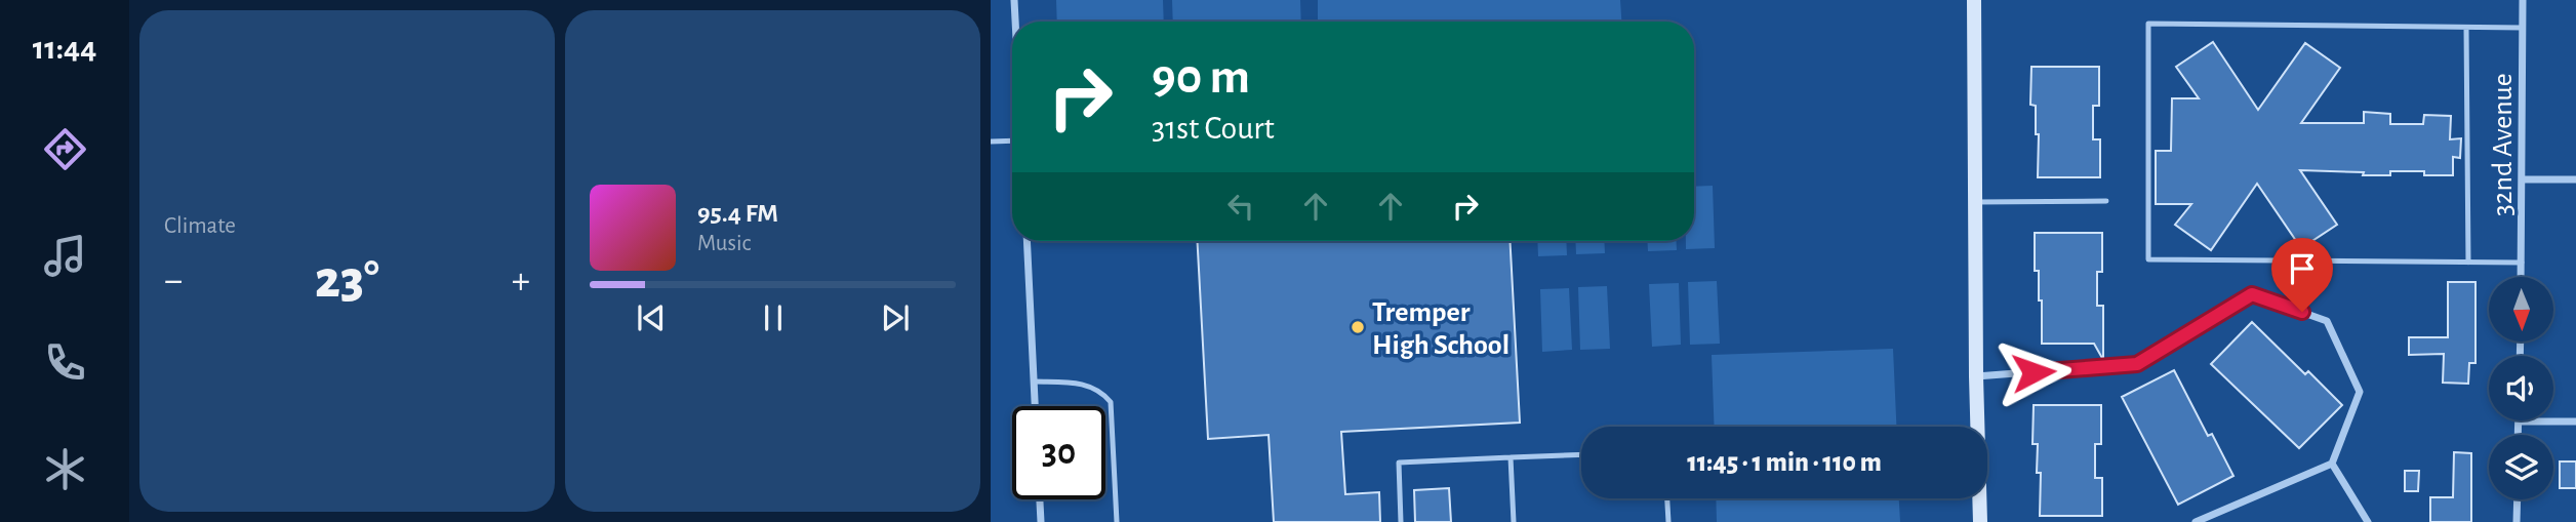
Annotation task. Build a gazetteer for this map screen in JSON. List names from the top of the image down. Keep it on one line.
{"streets":{"street":["32nd Avenue"]},"places":["Tremper High School"],"north":"bottom","page":{"tabs":"11:44","tile":"Climate","turn":["90 m","31st Court"],"song":["95.4 FM","Music"],"heat":["−","23°","+"],"limit":"30","trip":"11:45 · 1 min · 110 m"}}
